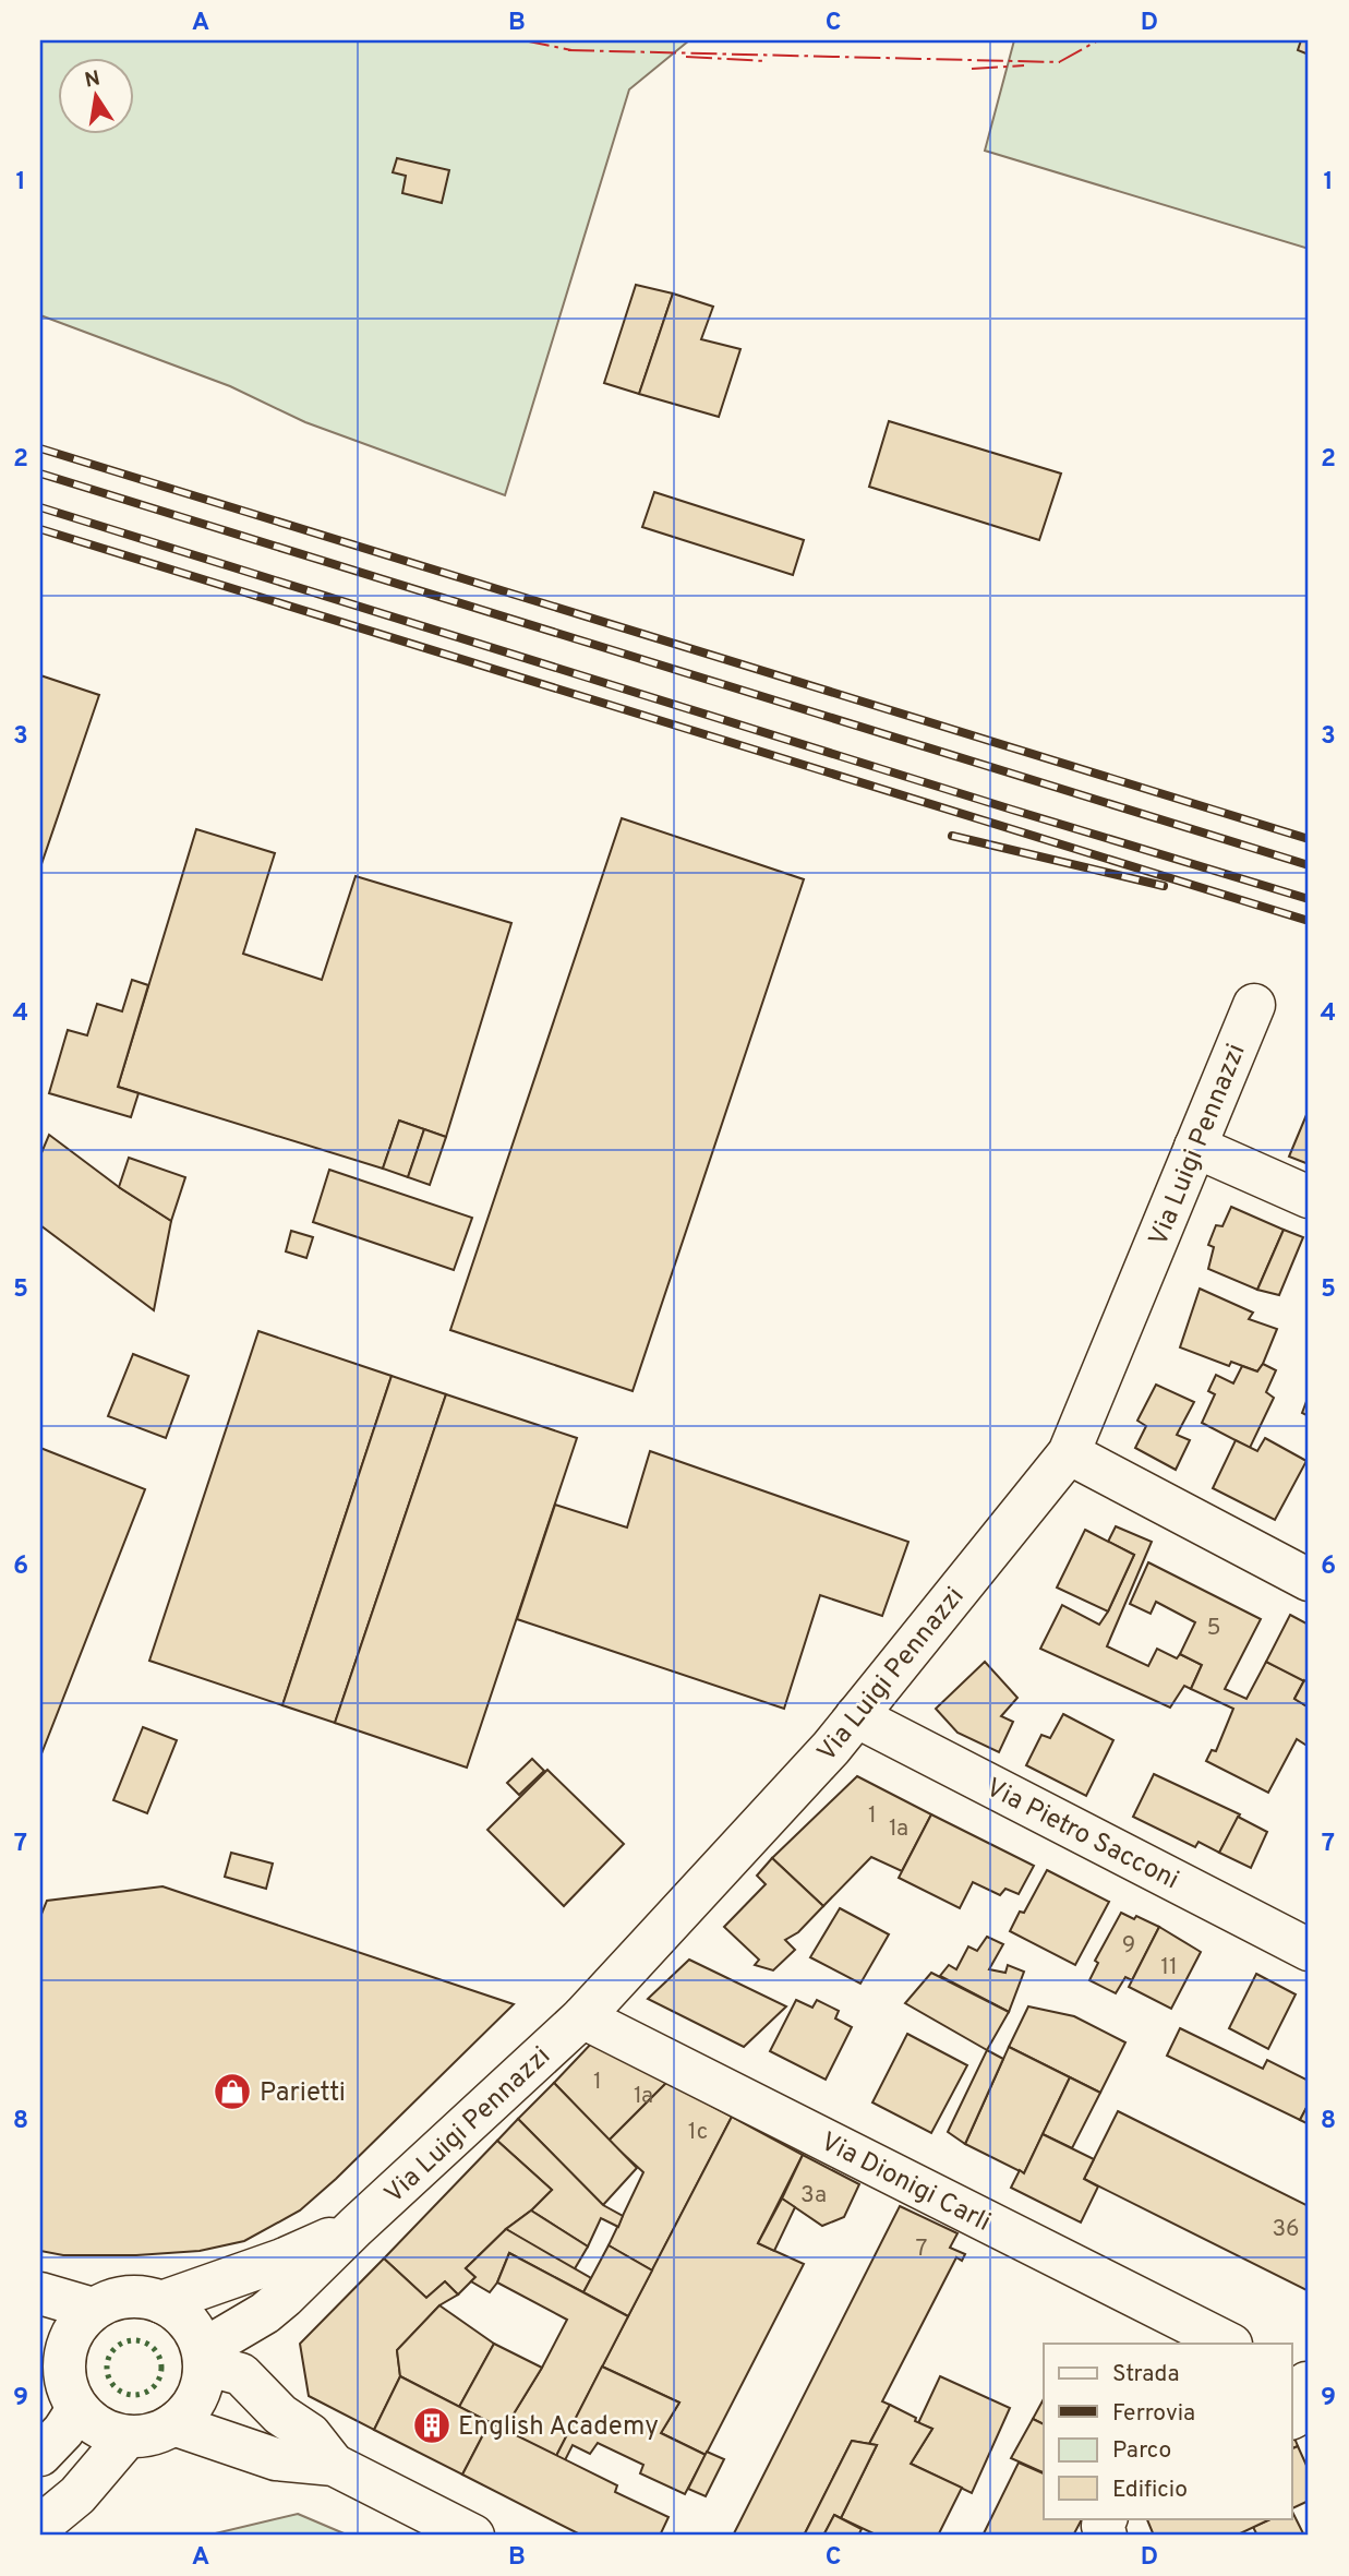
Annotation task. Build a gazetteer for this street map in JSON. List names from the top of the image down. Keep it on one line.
{"streets":{"street":["Via Luigi Pennazzi","Via Pietro Sacconi","Via Dionigi Carli"]},"crossings":[["Via Luigi Pennazzi","Via Pietro Sacconi"],["Via Luigi Pennazzi","Via Dionigi Carli"]],"places":{"shop":["Parietti"],"building":["English Academy"]},"house_numbers":["5","1","1a","9","11","1","1a","1c","3a","36","7"],"legend":["Strada","Ferrovia","Parco","Edificio"],"north":"top","grid":{"columns":["A","B","C","D"],"rows":["1","2","3","4","5","6","7","8","9"]}}
